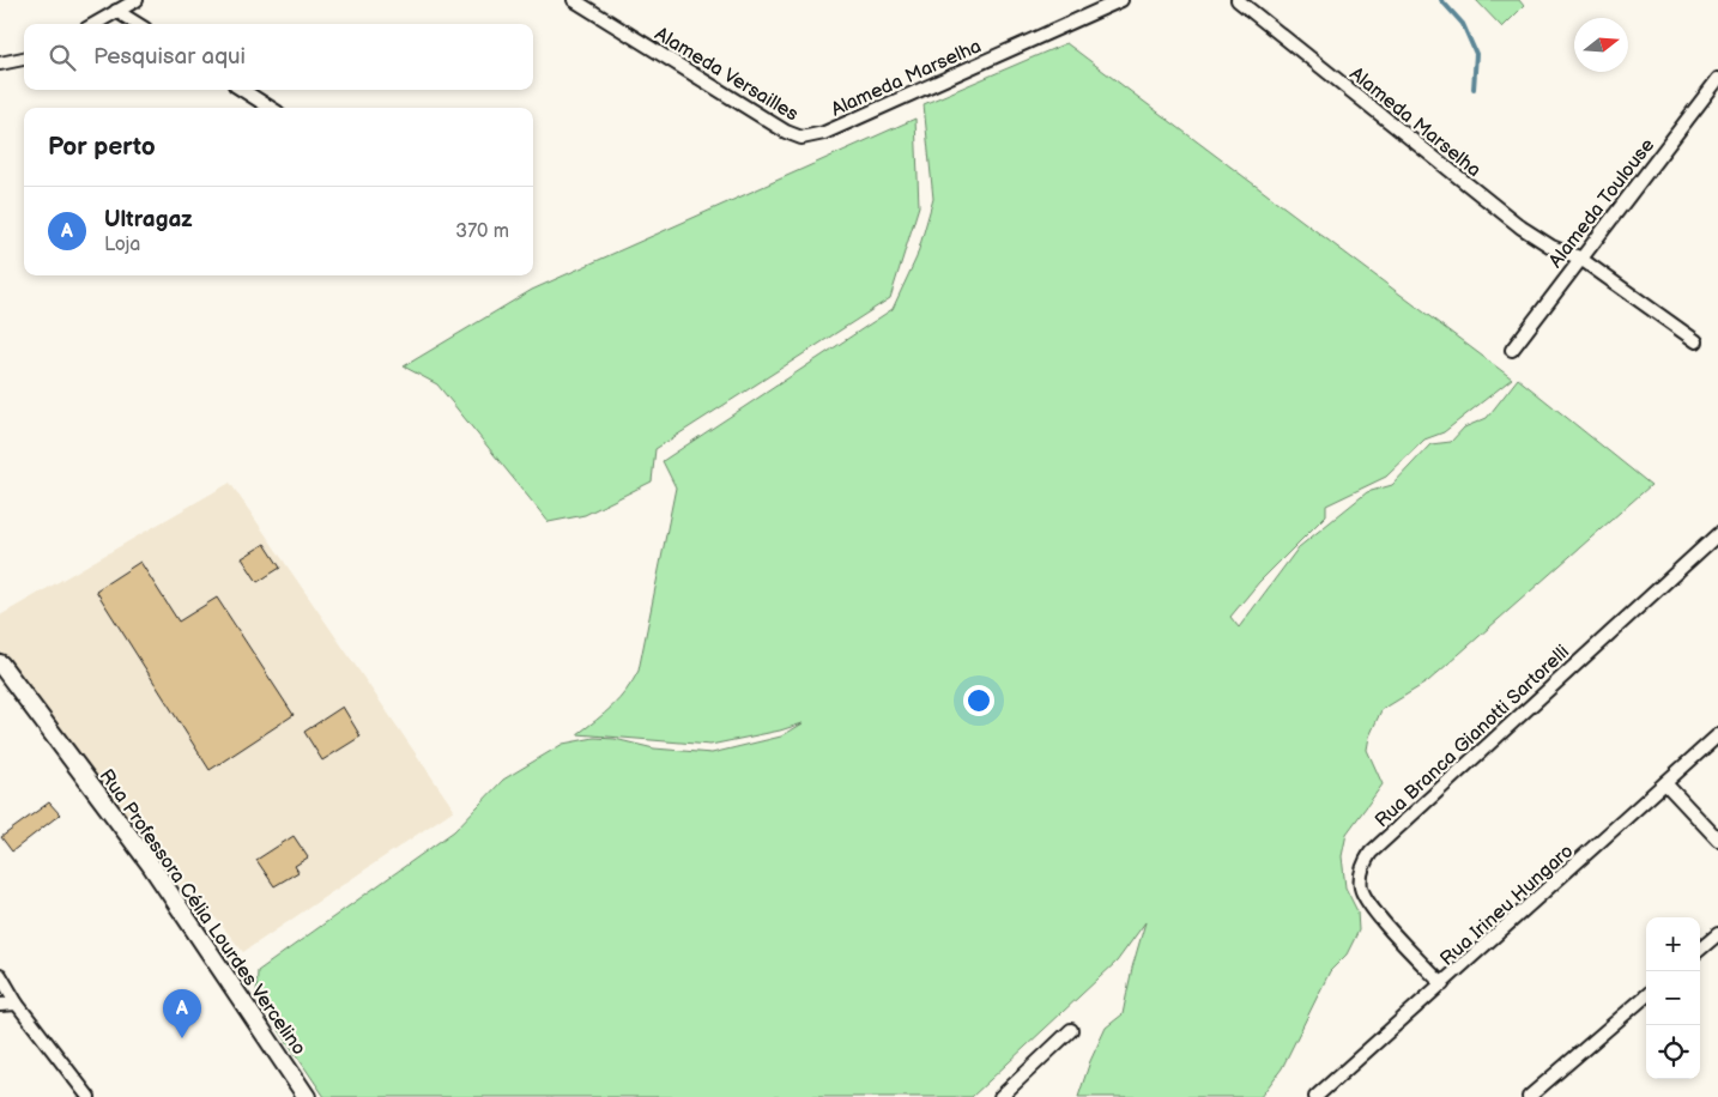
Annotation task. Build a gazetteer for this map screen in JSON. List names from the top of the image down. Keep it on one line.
{"streets":{"main road":["Rua Professora Célia Lourdes Vercelino"],"street":["Alameda Versailles","Alameda Marselha","Alameda Toulouse","Rua Branca Gianotti Sartorelli","Rua Irineu Hungaro"]},"crossings":[["Alameda Versailles","Alameda Marselha"],["Alameda Marselha","Alameda Toulouse"],["Rua Branca Gianotti Sartorelli","Rua Irineu Hungaro"]],"north":"right","page":{"search":"Pesquisar aqui","heading":"Por perto","list":[{"mark":"A","name":"Ultragaz","note":"Loja","value":"370 m"}],"map_buttons":["+","−"],"pins":"A"}}
